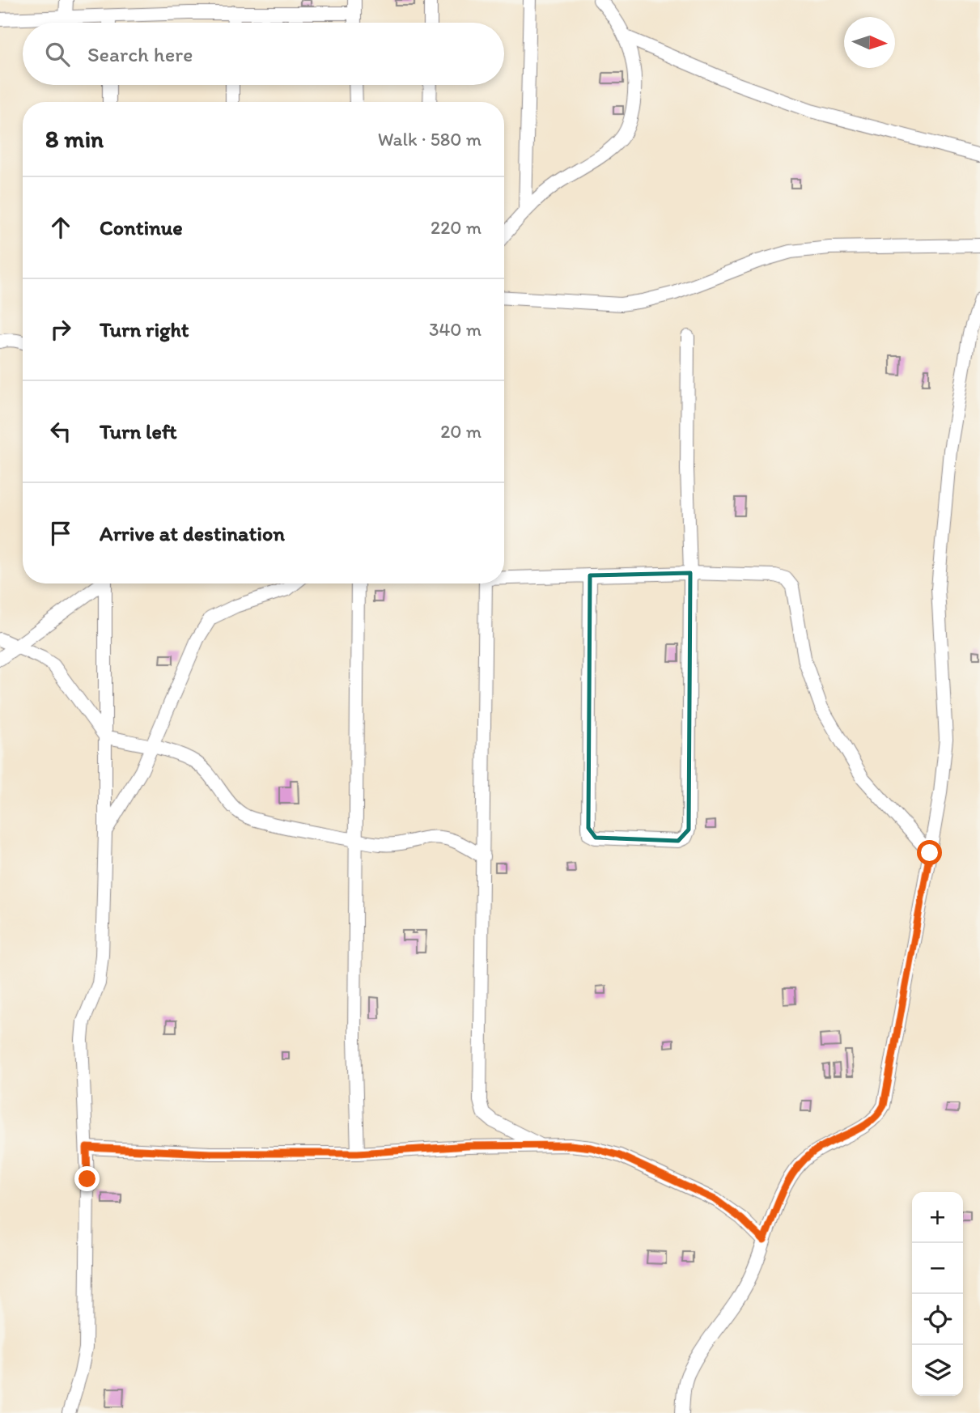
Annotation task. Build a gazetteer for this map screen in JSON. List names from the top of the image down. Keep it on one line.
{"north":"right","page":{"search":"Search here","heading":["8 min","Walk · 580 m"],"list":[["Continue","220 m"],["Turn right","340 m"],["Turn left","20 m"],"Arrive at destination"],"map_buttons":["+","−"]}}
